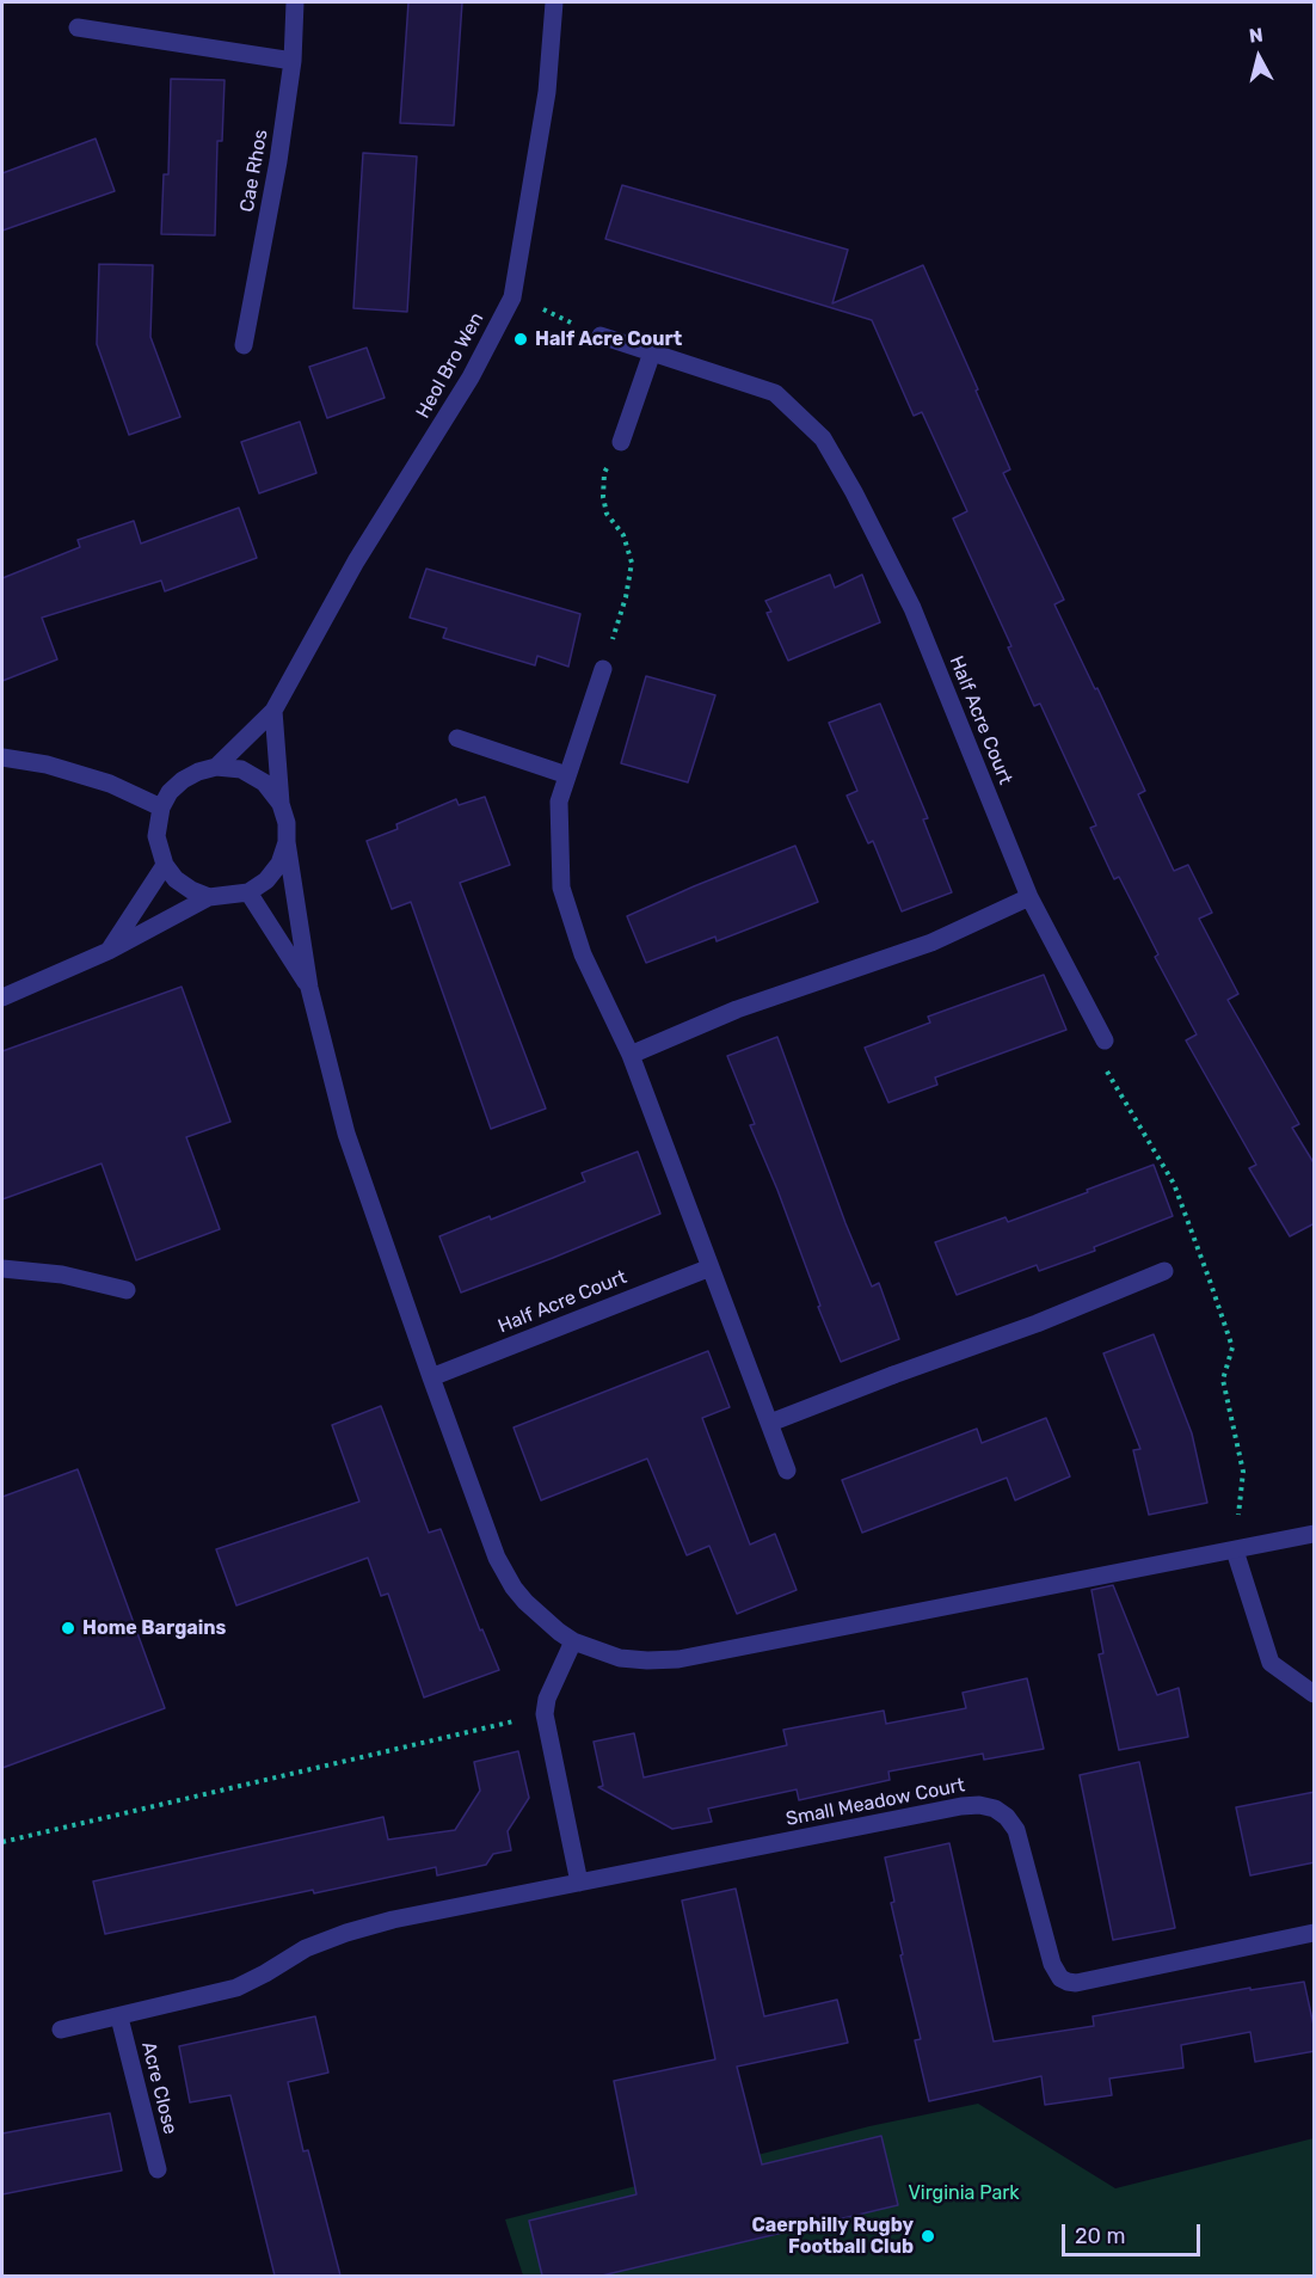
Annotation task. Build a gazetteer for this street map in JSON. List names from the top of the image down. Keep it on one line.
{"streets":{"street":["Cae Rhos","Heol Bro Wen","Half Acre Court","Small Meadow Court","Acre Close"]},"crossings":[["Small Meadow Court","Acre Close"]],"parks":["Virginia Park"],"places":["Half Acre Court","Home Bargains","Caerphilly Rugby Football Club"],"scale_bar":"20 m","north":"top"}
